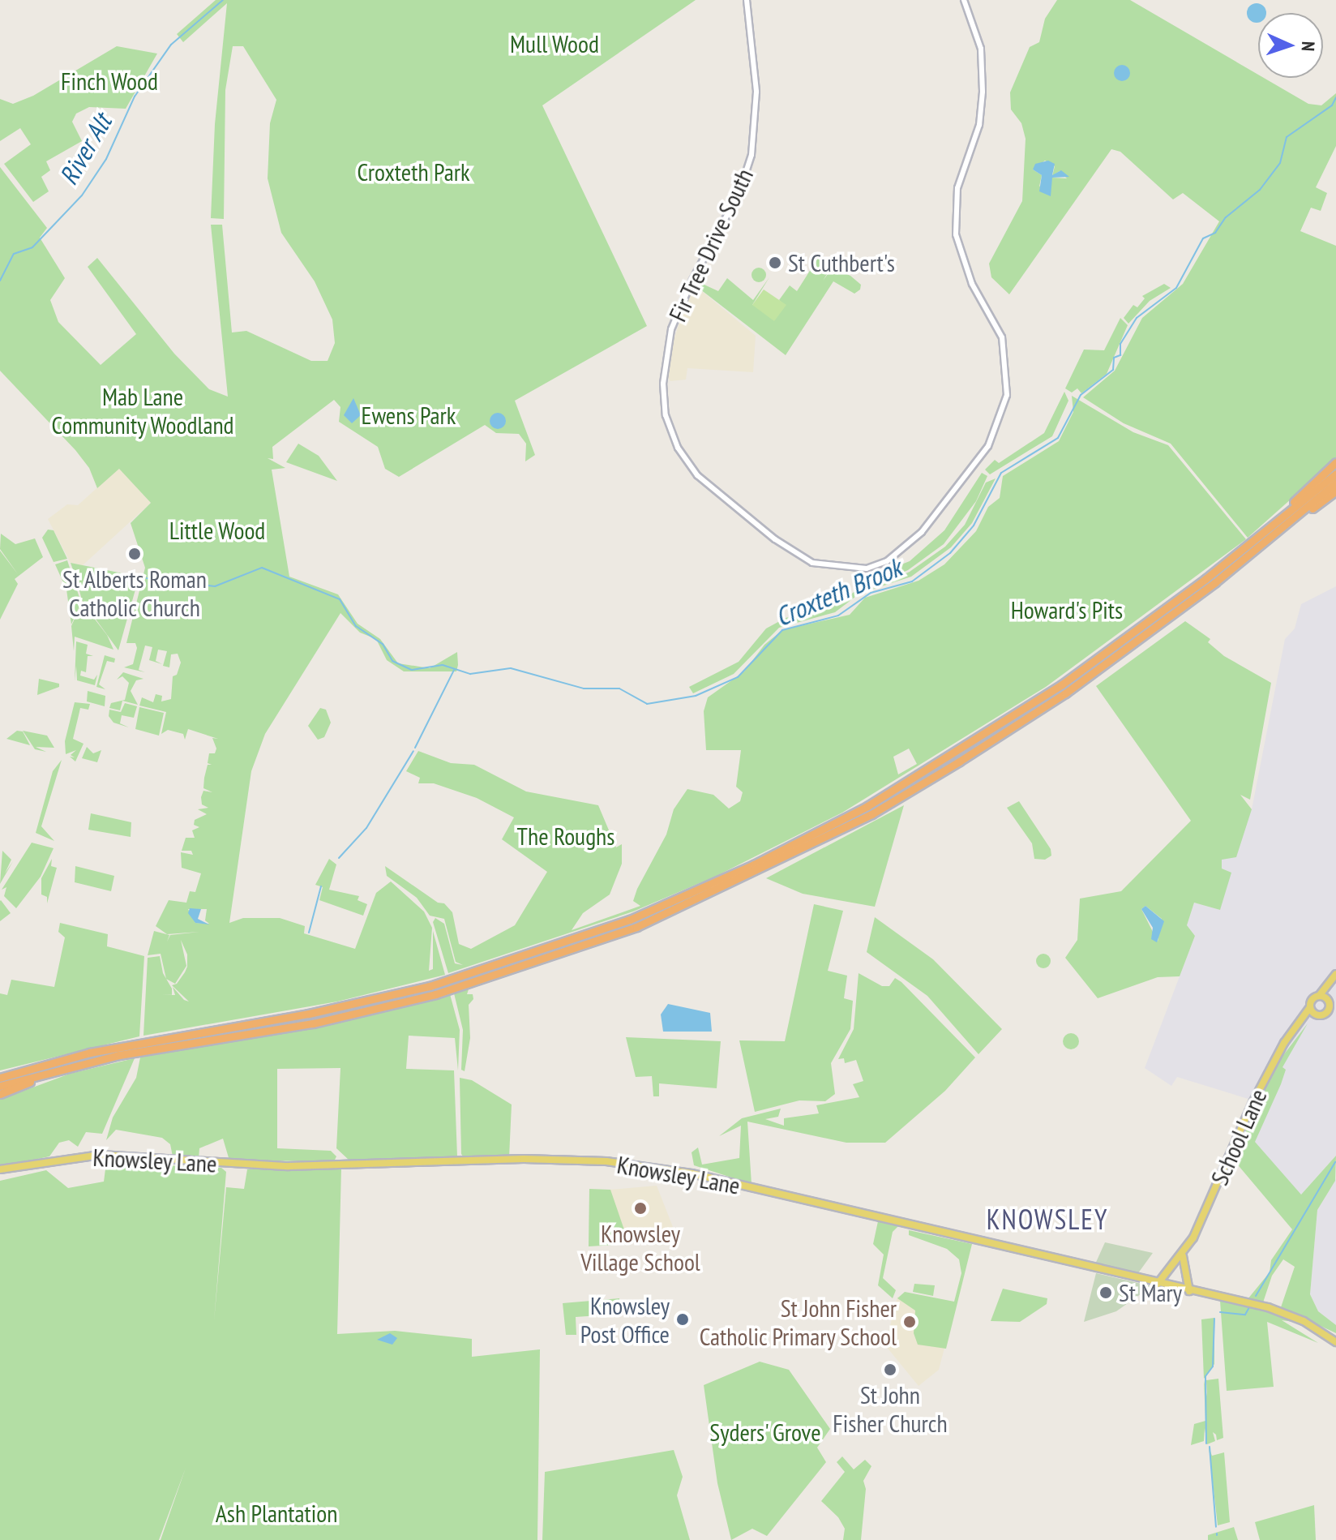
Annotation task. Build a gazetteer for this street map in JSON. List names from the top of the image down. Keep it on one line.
{"streets":{"main road":["School Lane","Knowsley Lane"],"street":["Fir Tree Drive South"]},"crossings":[["School Lane","Knowsley Lane"]],"districts":["KNOWSLEY"],"water":["River Alt","Croxteth Brook"],"parks":["Mull Wood","Finch Wood","Croxteth Park","Mab Lane Community Woodland","Ewens Park","Little Wood","Howard's Pits","The Roughs","Syders' Grove","Ash Plantation"],"places":["St Cuthbert's","St Alberts Roman Catholic Church","Knowsley Village School","St Mary","Knowsley Post Office","St John Fisher Catholic Primary School","St John Fisher Church"],"north":"right"}
